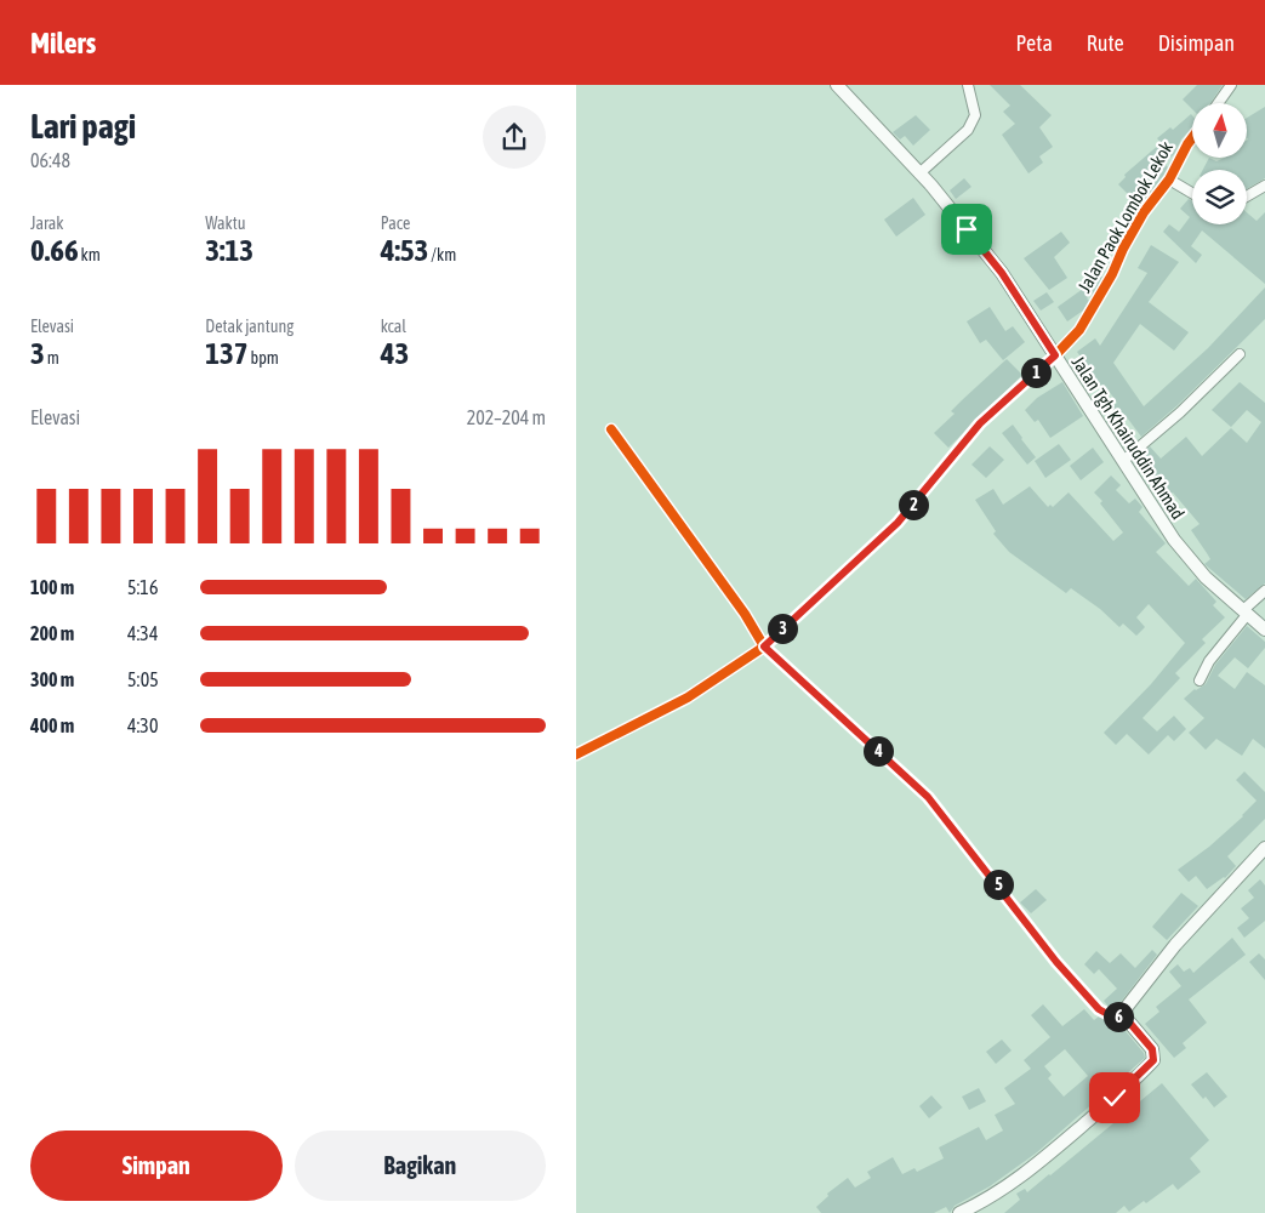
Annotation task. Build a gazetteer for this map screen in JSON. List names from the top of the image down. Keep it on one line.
{"streets":{"street":["Jalan Paok Lombok Lekok","Jalan Tgh Khairuddin Ahmad"]},"crossings":[["Jalan Paok Lombok Lekok","Jalan Tgh Khairuddin Ahmad"]],"north":"top","page":{"header":"Milers","nav":["Peta","Rute","Disimpan"],"heading":["Lari pagi","06:48"],"stats":[["Jarak","0.66 km"],["Waktu","3:13"],["Pace","4:53 /km"],["Elevasi","3 m"],["Detak jantung","137 bpm"],["kcal","43"]],"pins":["1","2","3","4","5","6"],"chart":["Elevasi","202–204 m"],"list":[{"name":"100 m","note":"5:16"},{"name":"200 m","note":"4:34"},{"name":"300 m","note":"5:05"},{"name":"400 m","note":"4:30"}],"buttons":["Simpan","Bagikan"]}}
